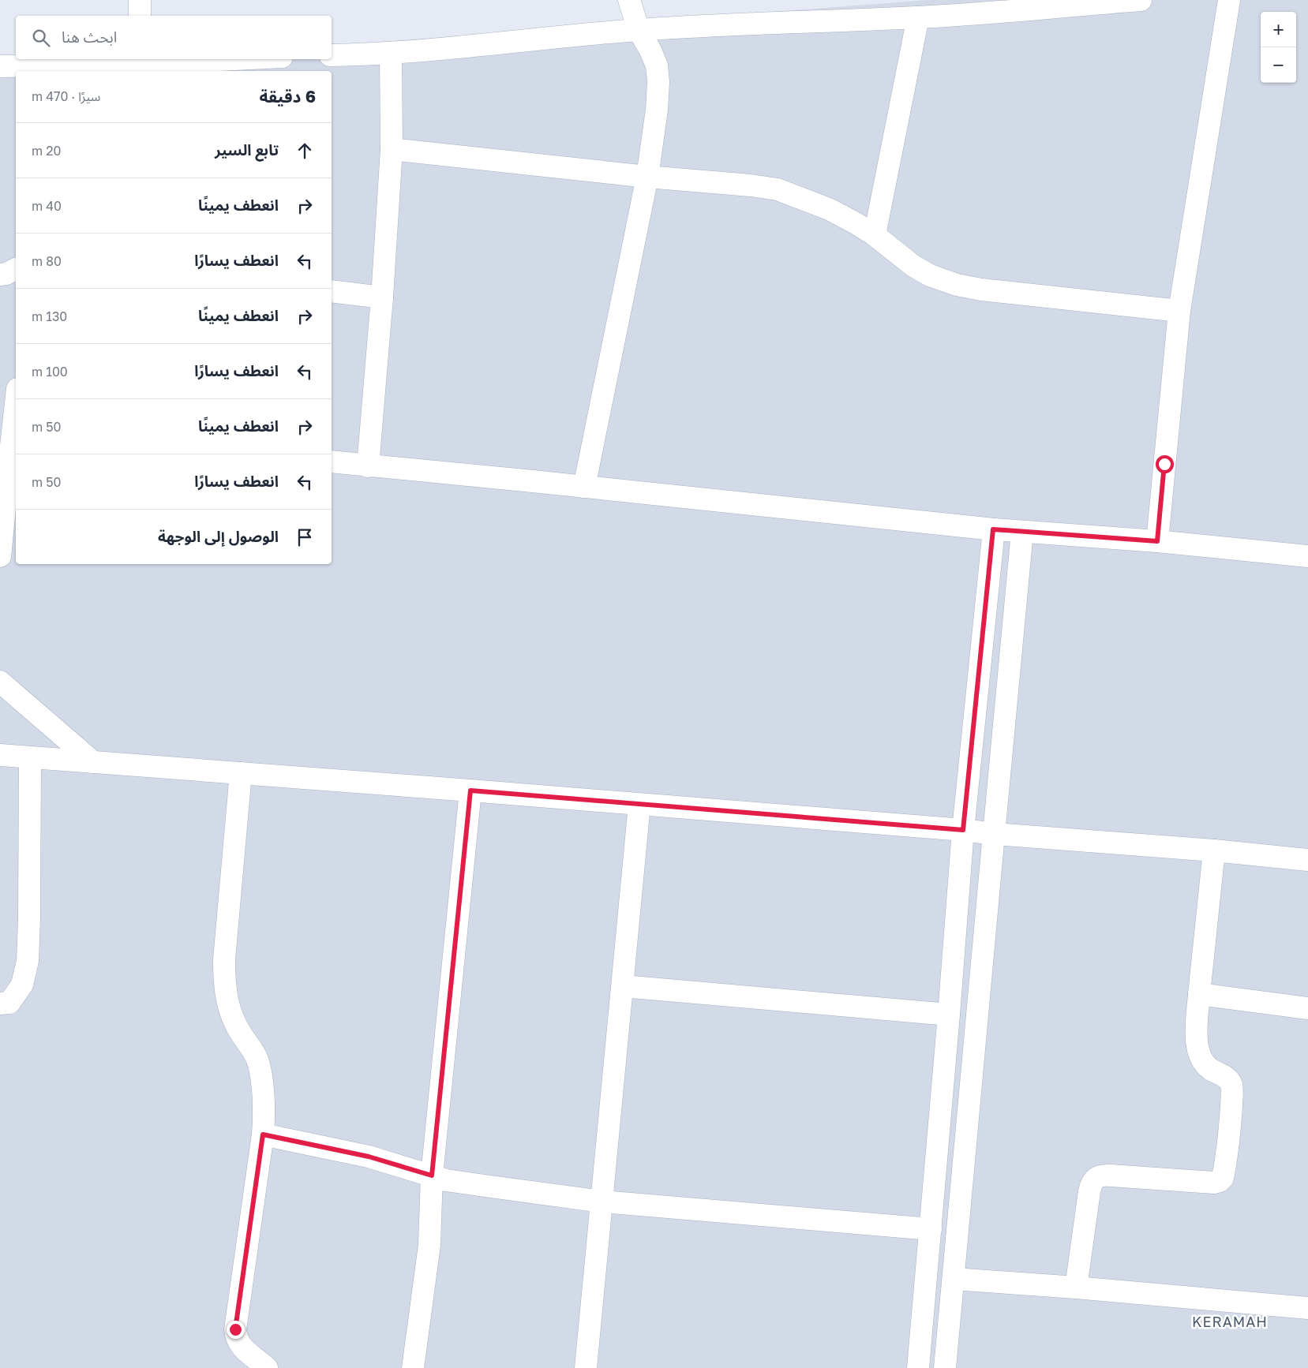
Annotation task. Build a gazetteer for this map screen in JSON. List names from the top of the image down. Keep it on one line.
{"districts":["KERAMAH"],"page":{"map_buttons":["+","−"],"search":"ابحث هنا","heading":["6 دقيقة","سيرًا · 470 m"],"list":[["تابع السير","20 m"],["انعطف يمينًا","40 m"],["انعطف يسارًا","80 m"],["انعطف يمينًا","130 m"],["انعطف يسارًا","100 m"],["انعطف يمينًا","50 m"],["انعطف يسارًا","50 m"],"الوصول إلى الوجهة"]}}
